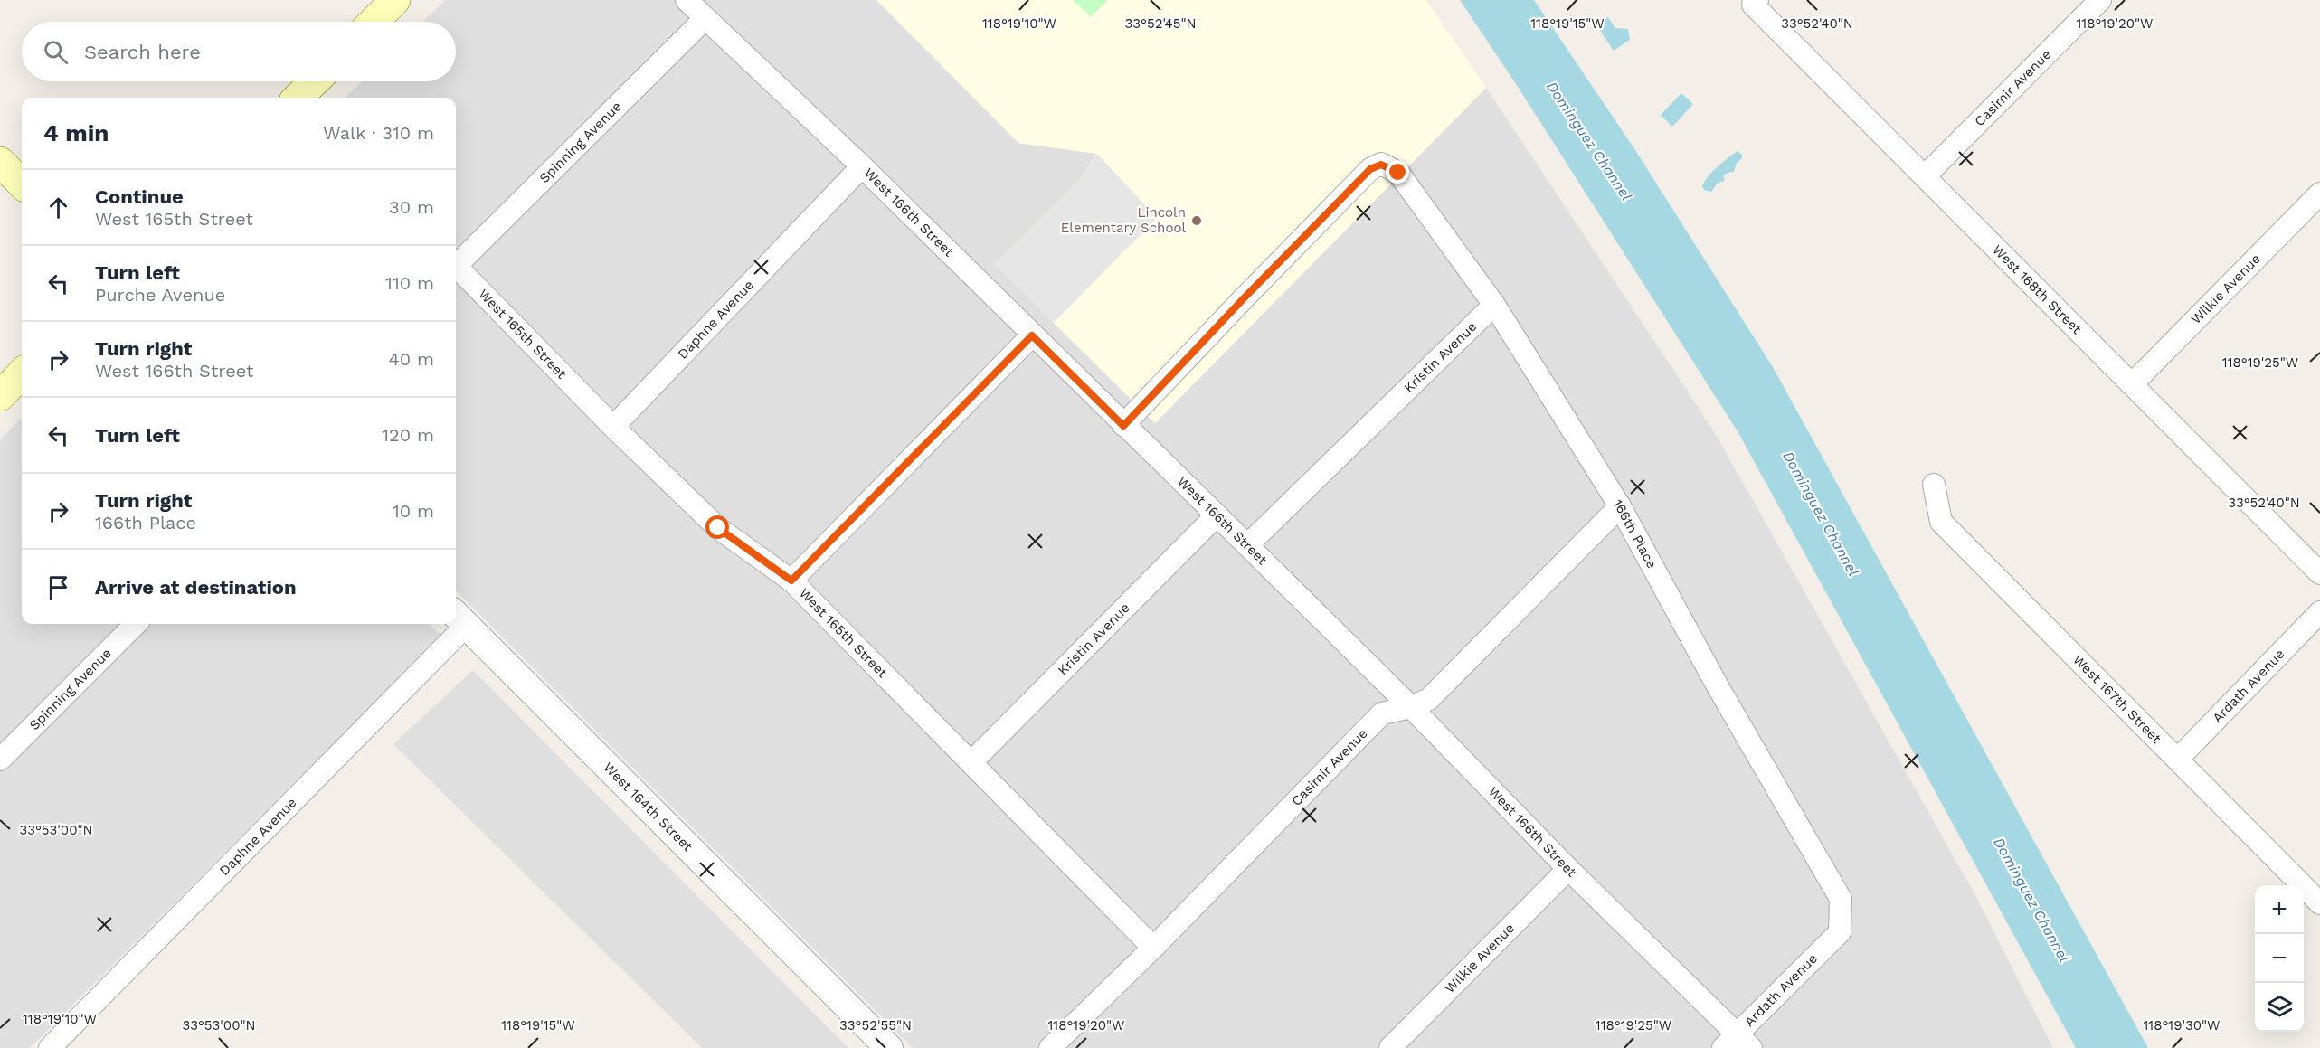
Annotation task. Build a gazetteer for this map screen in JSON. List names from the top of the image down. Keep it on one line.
{"streets":{"street":["Casimir Avenue","Spinning Avenue","West 166th Street","West 168th Street","Wilkie Avenue","Daphne Avenue","West 165th Street","Kristin Avenue","166th Place","Ardath Avenue","West 167th Street","West 164th Street"]},"crossings":[["Casimir Avenue","West 166th Street"],["Casimir Avenue","West 168th Street"],["Casimir Avenue","West 165th Street"],["Casimir Avenue","166th Place"],["Spinning Avenue","West 166th Street"],["West 166th Street","Wilkie Avenue"],["West 166th Street","Daphne Avenue"],["West 166th Street","Kristin Avenue"],["West 166th Street","166th Place"],["West 166th Street","Ardath Avenue"],["West 168th Street","Wilkie Avenue"],["Daphne Avenue","West 165th Street"],["West 165th Street","Kristin Avenue"],["Kristin Avenue","166th Place"],["166th Place","Ardath Avenue"],["Ardath Avenue","West 167th Street"]],"water":["Dominguez Channel"],"places":["Lincoln Elementary School"],"page":{"search":"Search here","heading":["4 min","Walk · 310 m"],"list":[["Continue","West 165th Street","30 m"],["Turn left","Purche Avenue","110 m"],["Turn right","West 166th Street","40 m"],["Turn left","120 m"],["Turn right","166th Place","10 m"],"Arrive at destination"],"map_buttons":["+","−"]},"coordinates":["118°19'10\"W","33°52'45\"N","118°19'15\"W","33°52'40\"N","118°19'20\"W","118°19'25\"W","33°53'00\"N","118°19'30\"W","33°52'55\"N"]}
